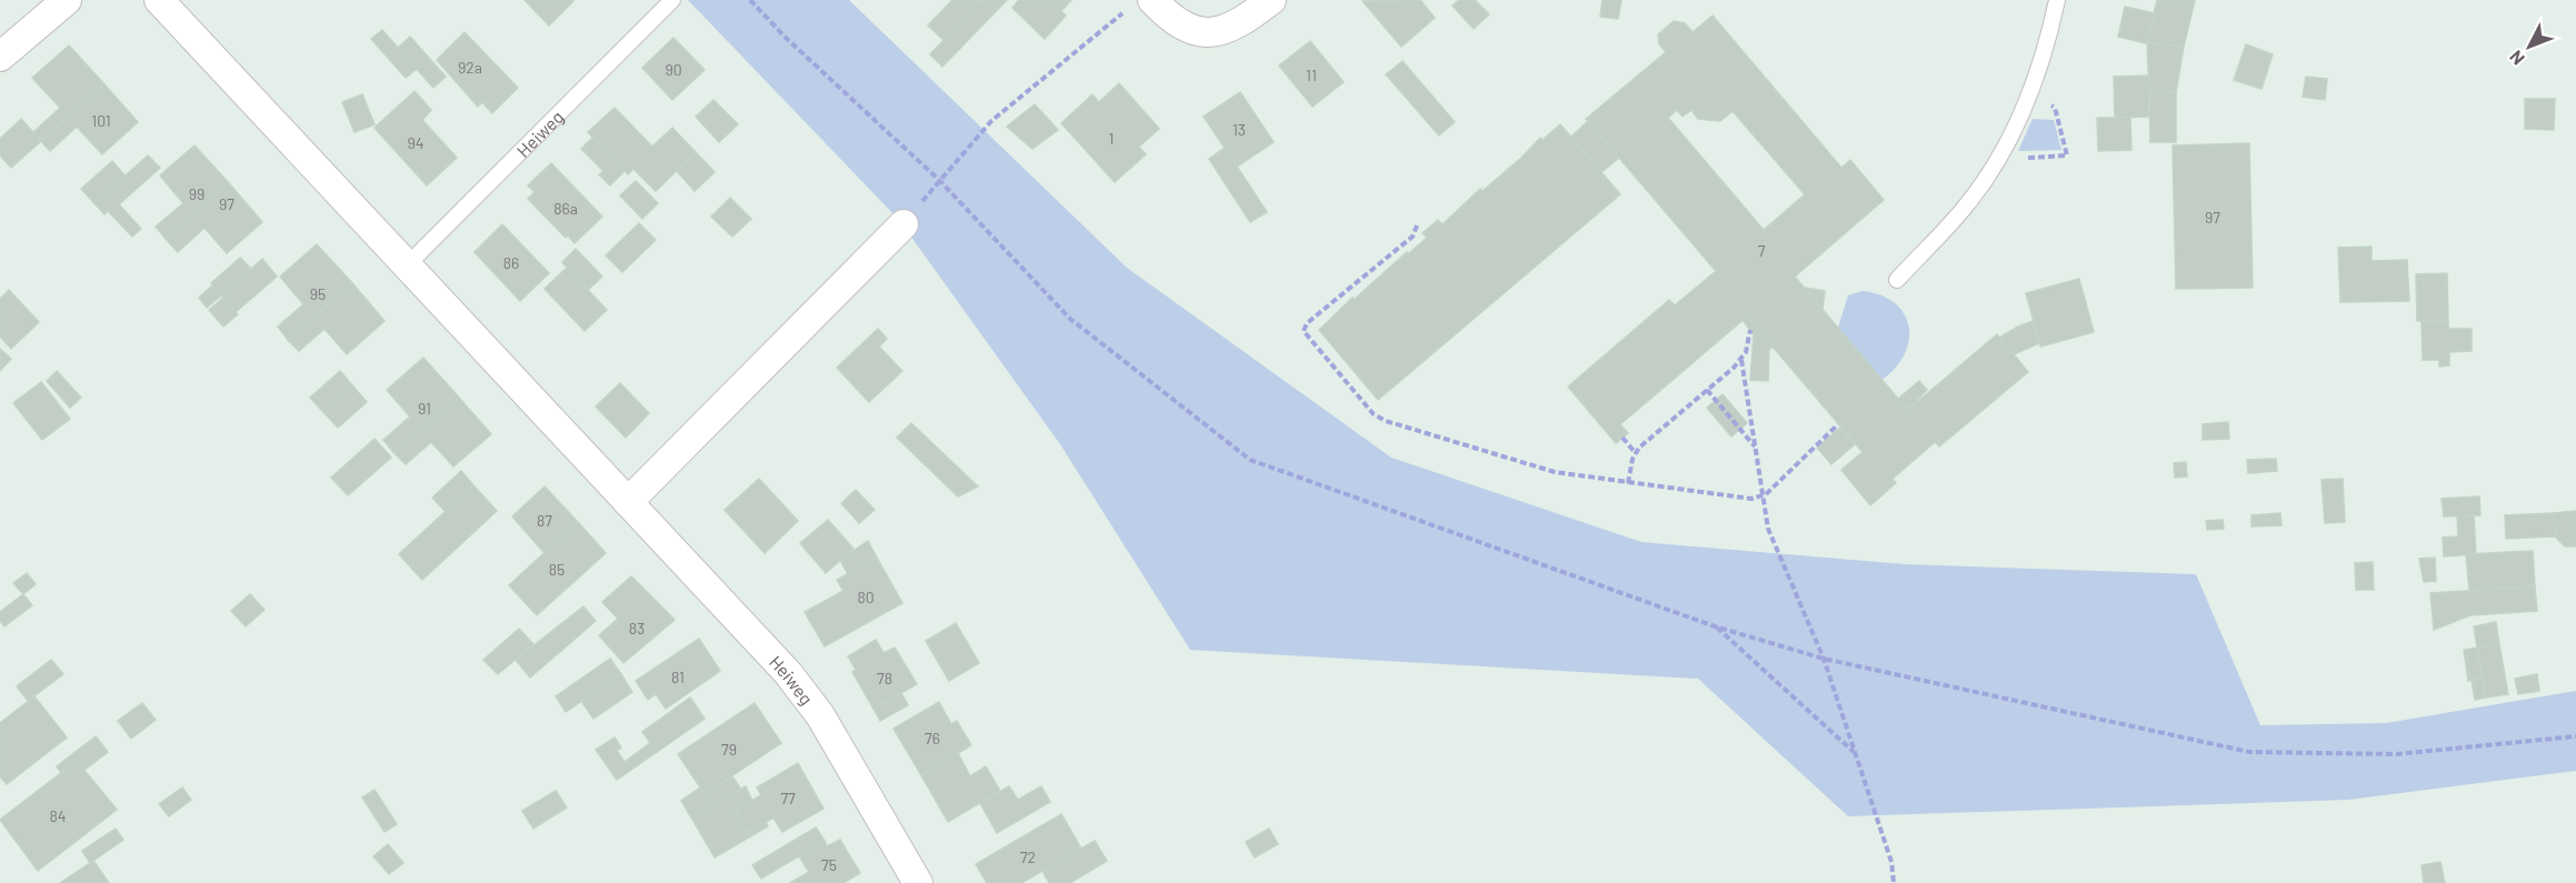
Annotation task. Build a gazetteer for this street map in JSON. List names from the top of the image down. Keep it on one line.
{"streets":{"street":["Heiweg"]},"house_numbers":["92a","90","11","101","13","1","94","99","97","86a","97","7","86","95","91","87","85","80","83","81","78","76","79","77","84","72","75"],"north":"bottom left"}
